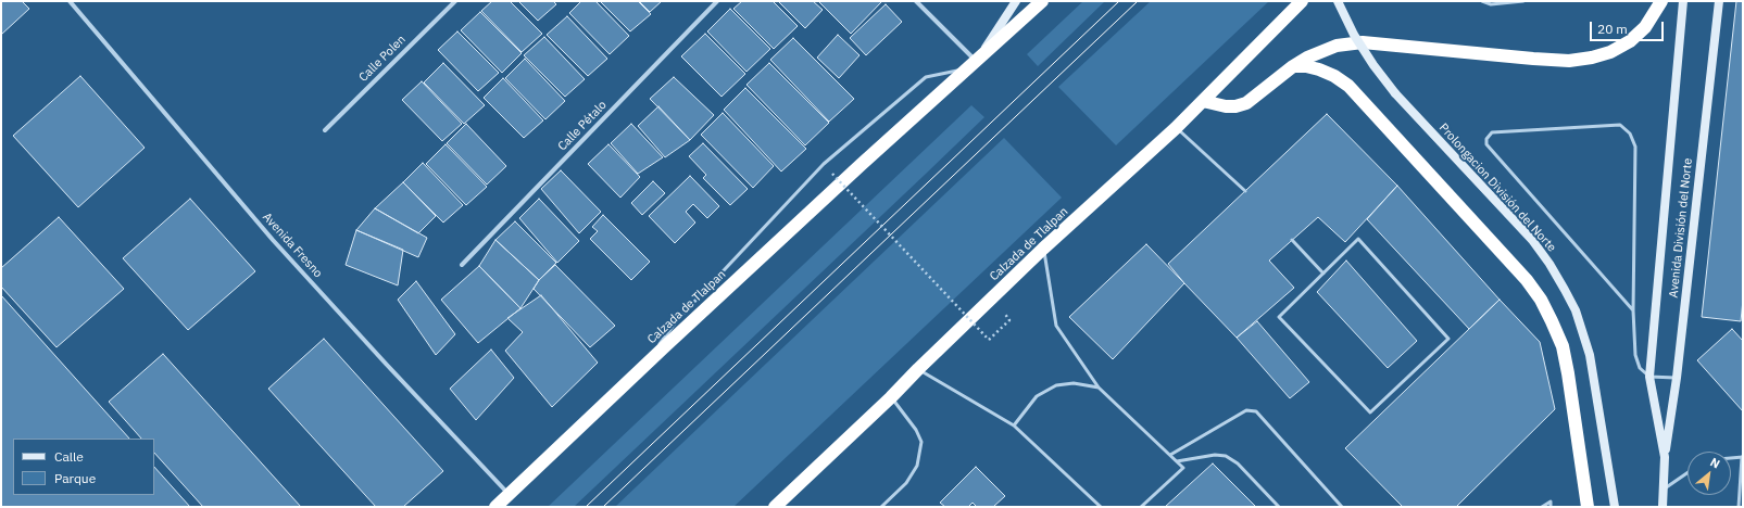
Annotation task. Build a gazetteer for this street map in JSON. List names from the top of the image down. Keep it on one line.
{"streets":{"highway":["Calzada de Tlalpan"],"main road":["Prolongacion División del Norte","Avenida División del Norte"],"street":["Calle Polen","Calle Pétalo","Avenida Fresno"]},"crossings":[["Calzada de Tlalpan","Avenida Fresno"]],"legend":["Calle","Parque"],"scale_bar":"20 m","north":"top right"}
